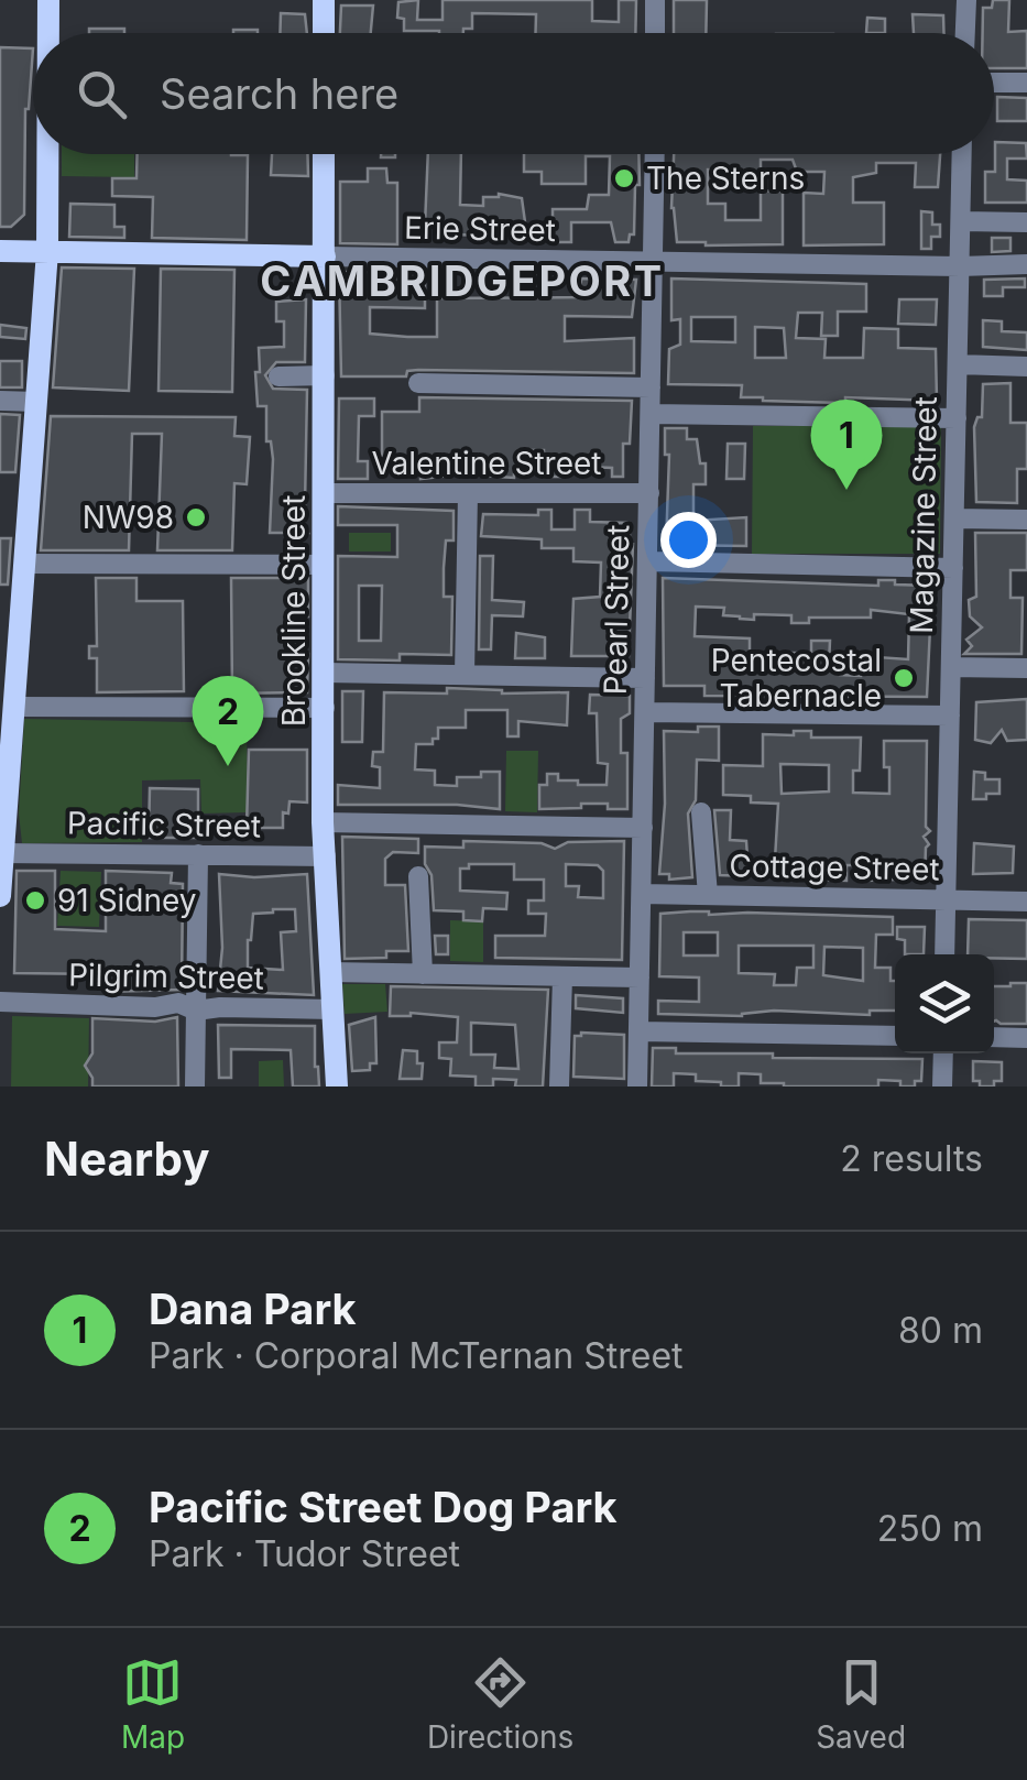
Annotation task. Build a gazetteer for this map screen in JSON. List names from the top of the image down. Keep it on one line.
{"streets":{"main road":["Erie Street","Brookline Street"],"street":["Valentine Street","Magazine Street","Pearl Street","Pacific Street","Cottage Street","Pilgrim Street"]},"crossings":[["Erie Street","Magazine Street"],["Erie Street","Pearl Street"],["Erie Street","Brookline Street"],["Valentine Street","Pearl Street"],["Valentine Street","Brookline Street"],["Magazine Street","Cottage Street"],["Pearl Street","Cottage Street"],["Brookline Street","Pacific Street"],["Brookline Street","Pilgrim Street"]],"districts":["CAMBRIDGEPORT"],"places":["The Sterns","NW98","Pentecostal Tabernacle","91 Sidney"],"page":{"search":"Search here","pins":["1","2"],"heading":["Nearby","2 results"],"list":[{"mark":"1","name":"Dana Park","note":"Park · Corporal McTernan Street","value":"80 m"},{"mark":"2","name":"Pacific Street Dog Park","note":"Park · Tudor Street","value":"250 m"}],"nav":["Map","Directions","Saved"]}}
